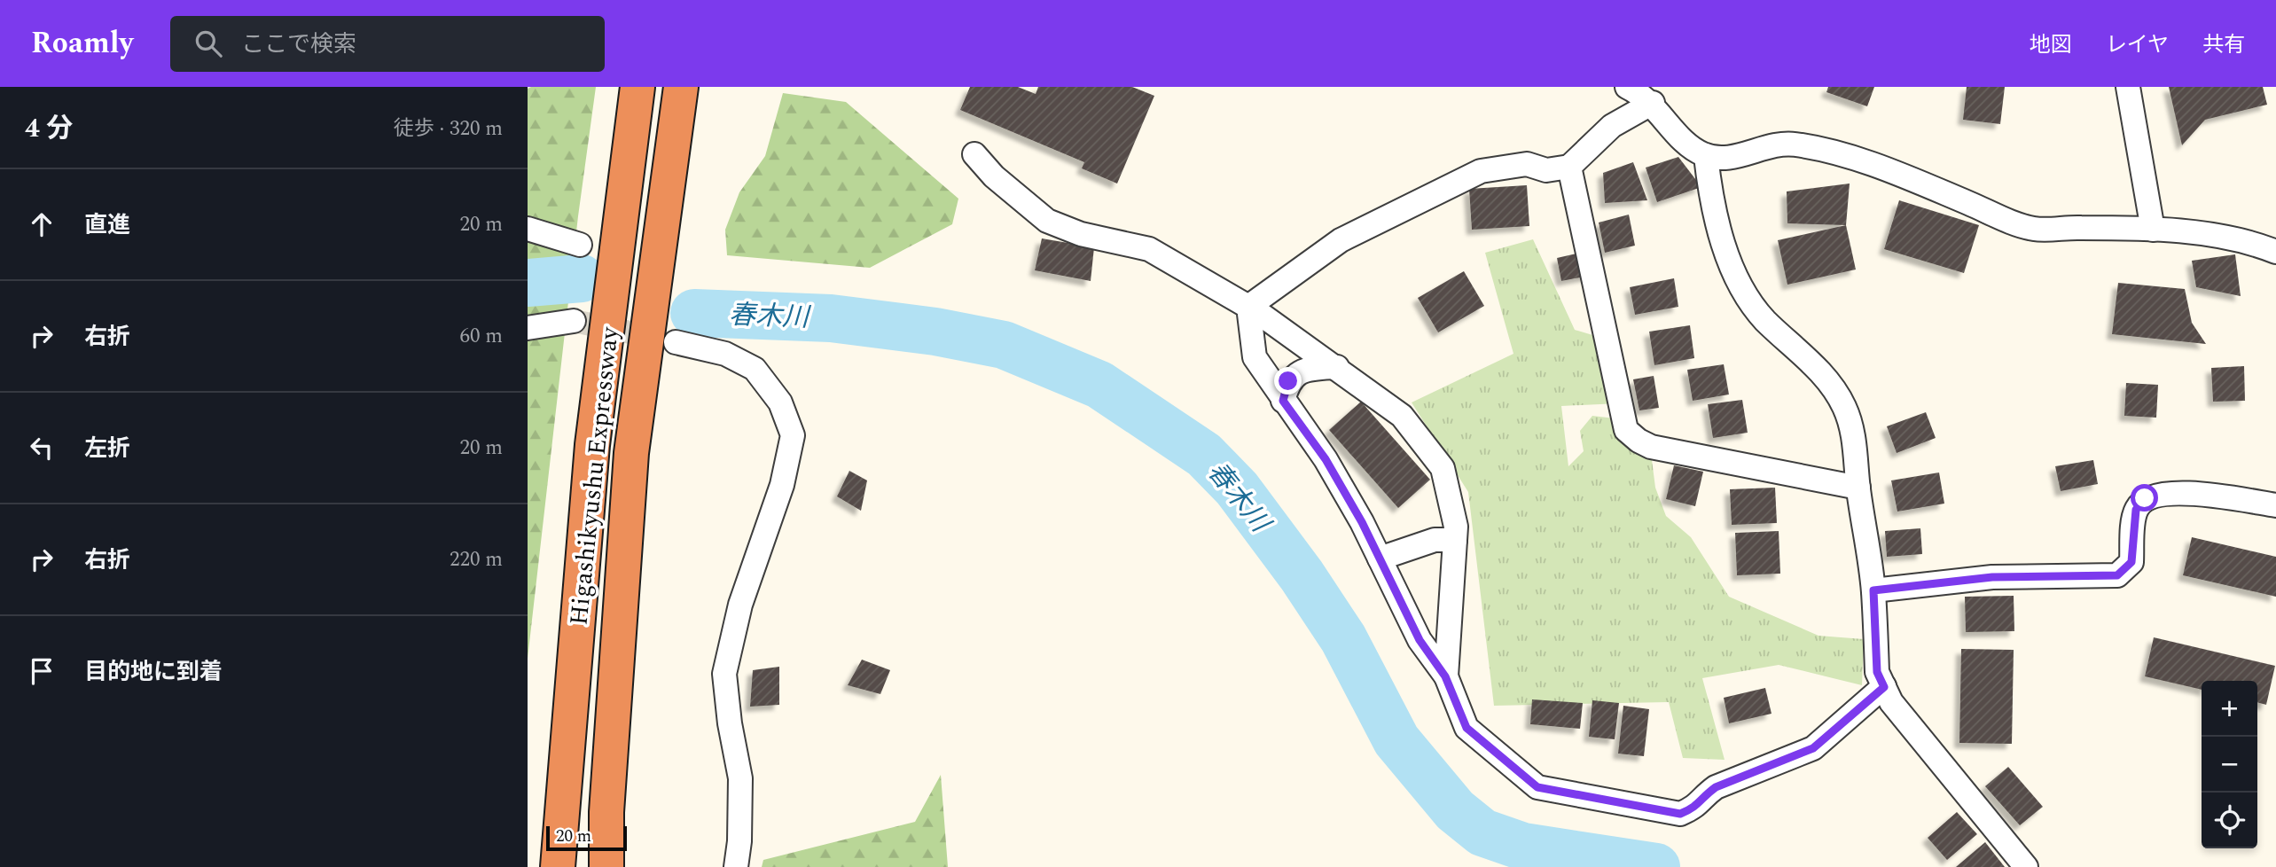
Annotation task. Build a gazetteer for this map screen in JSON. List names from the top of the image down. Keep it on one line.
{"streets":{"highway":["Higashikyushu Expressway"]},"water":["春木川"],"scale_bar":"20 m","page":{"header":"Roamly","search":"ここで検索","nav":["地図","レイヤ","共有"],"heading":["4 分","徒歩 · 320 m"],"list":[["直進","20 m"],["右折","60 m"],["左折","20 m"],["右折","220 m"],"目的地に到着"],"map_buttons":["+","−"],"scale":"20 m"}}
